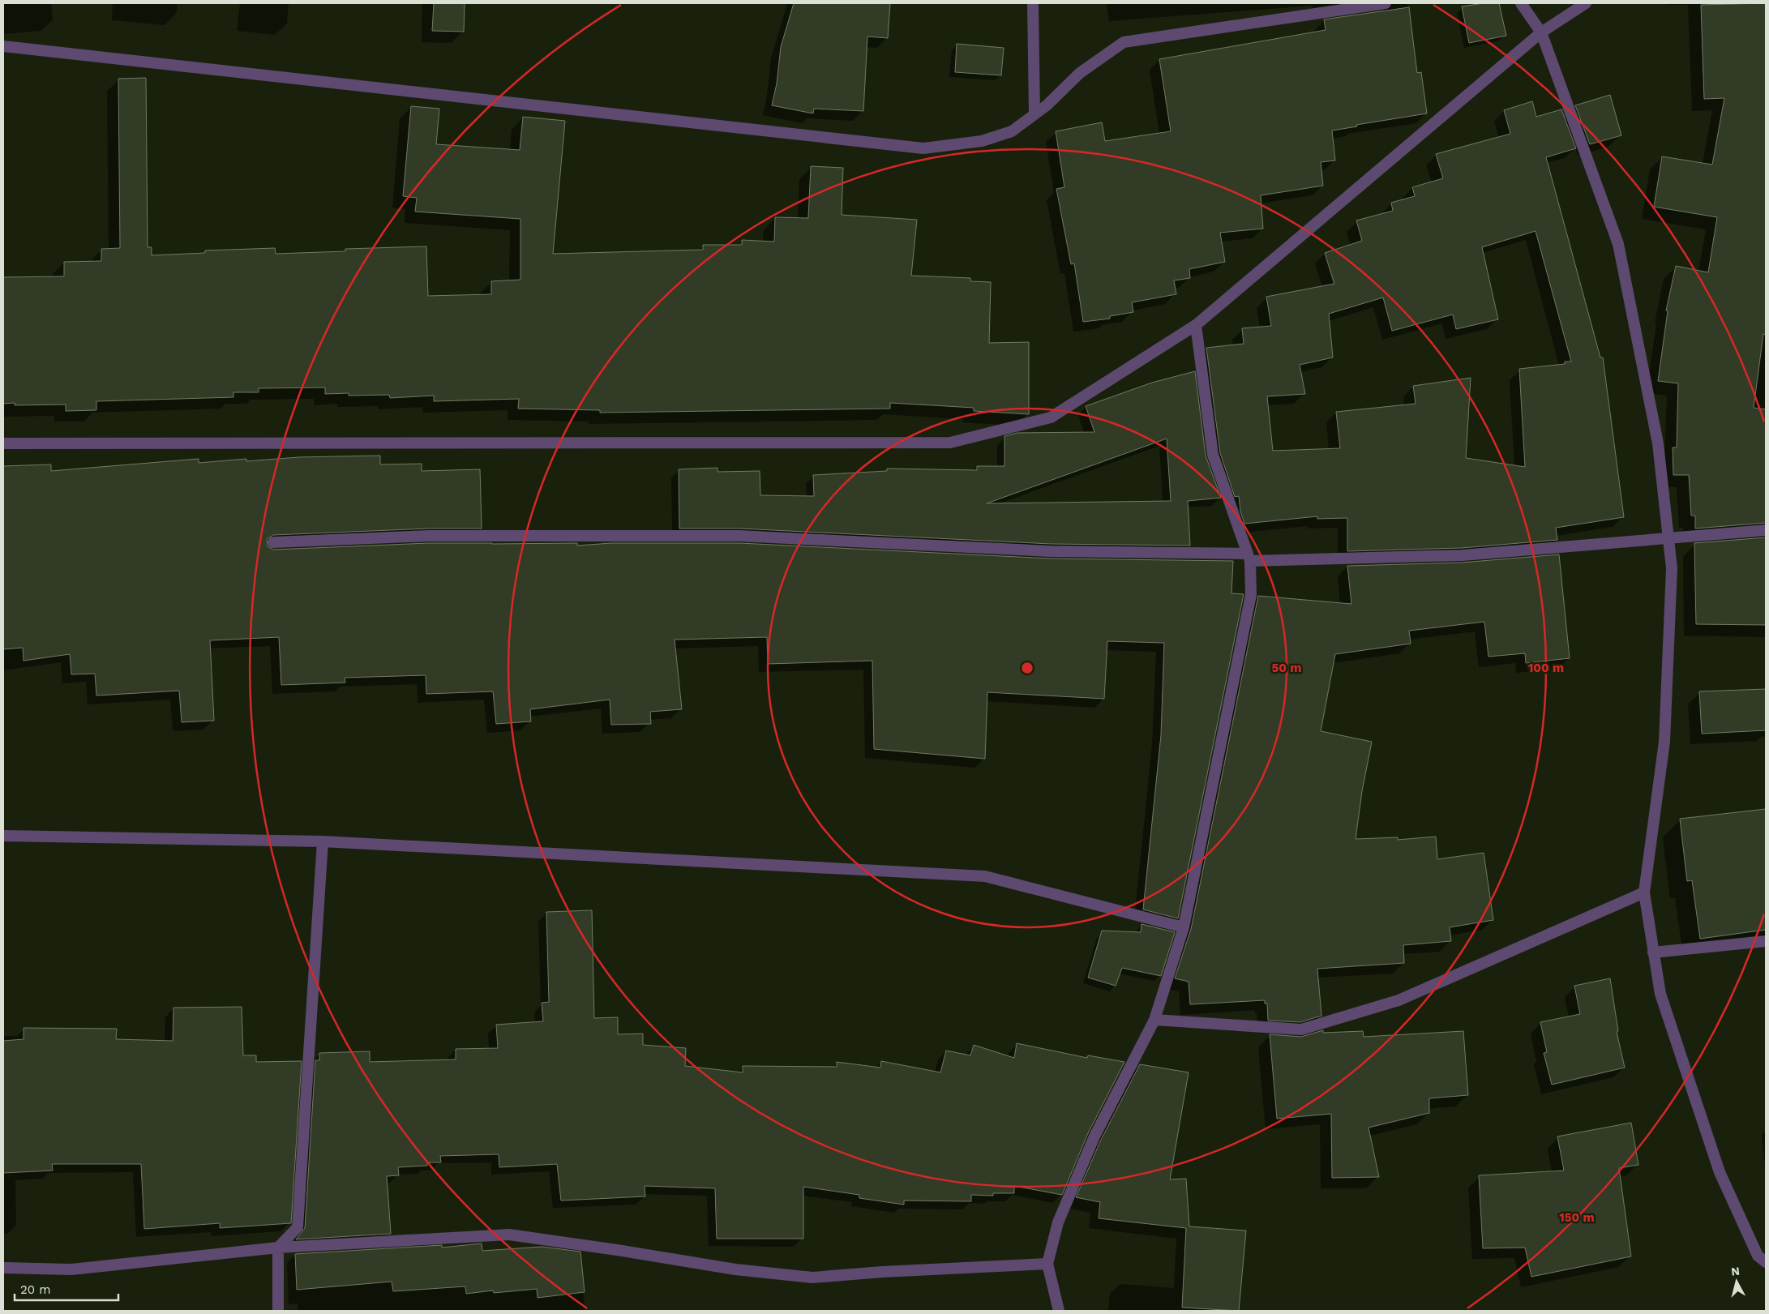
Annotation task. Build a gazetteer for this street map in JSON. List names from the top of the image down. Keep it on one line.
{"scale_bar":"20 m","north":"top","rings":["50 m","100 m","150 m"]}
